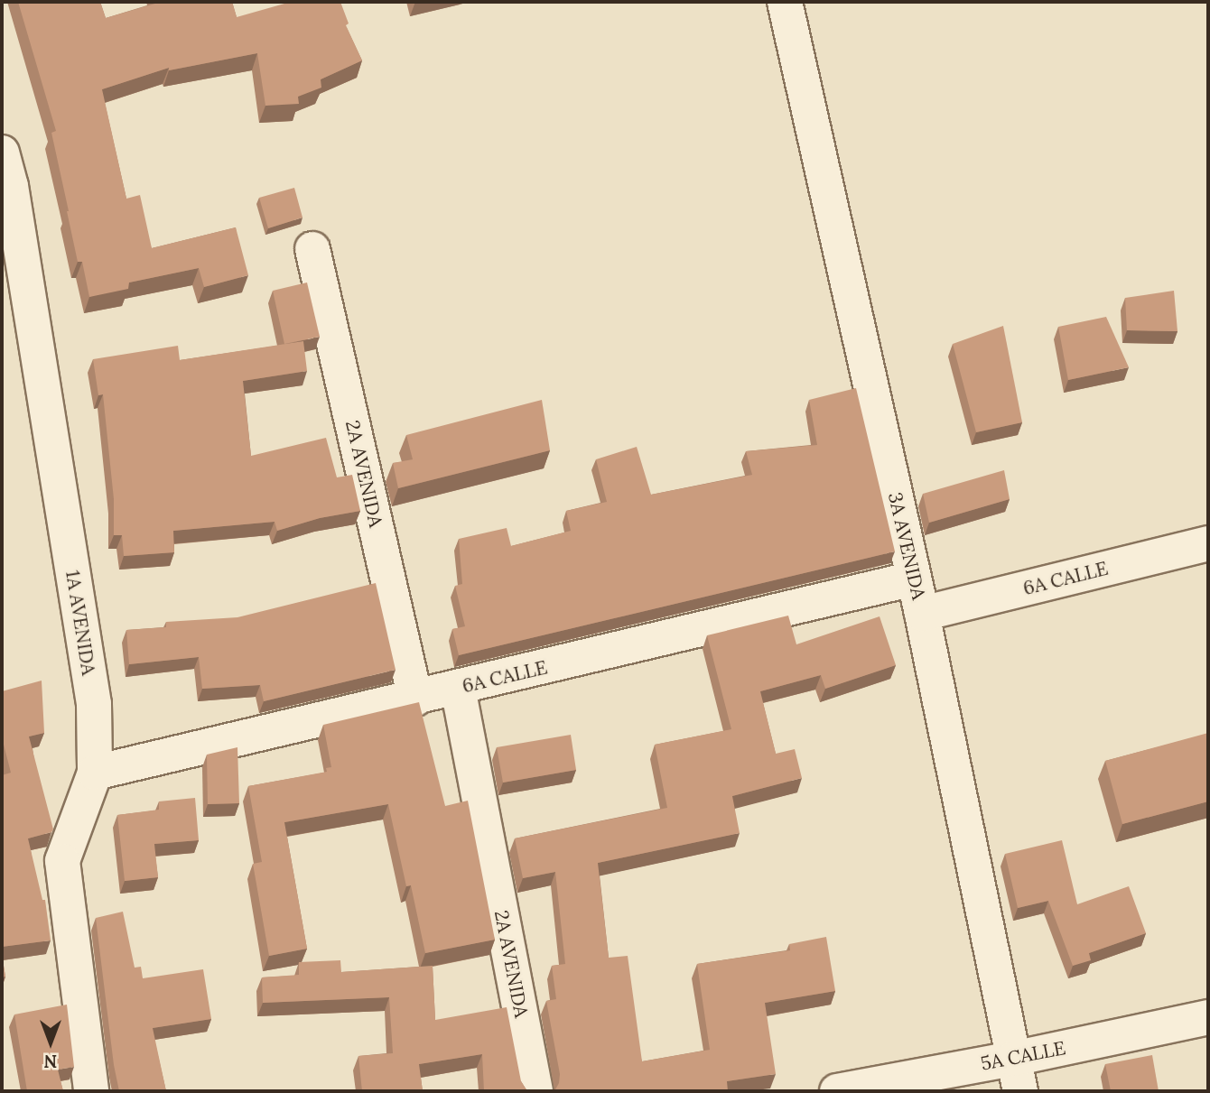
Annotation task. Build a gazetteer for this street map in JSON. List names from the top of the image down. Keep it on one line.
{"streets":{"street":["2A AVENIDA","3A AVENIDA","6A CALLE","1A AVENIDA","5A CALLE"]},"crossings":[["2A AVENIDA","6A CALLE"],["3A AVENIDA","6A CALLE"],["3A AVENIDA","5A CALLE"],["6A CALLE","1A AVENIDA"]],"north":"bottom"}
